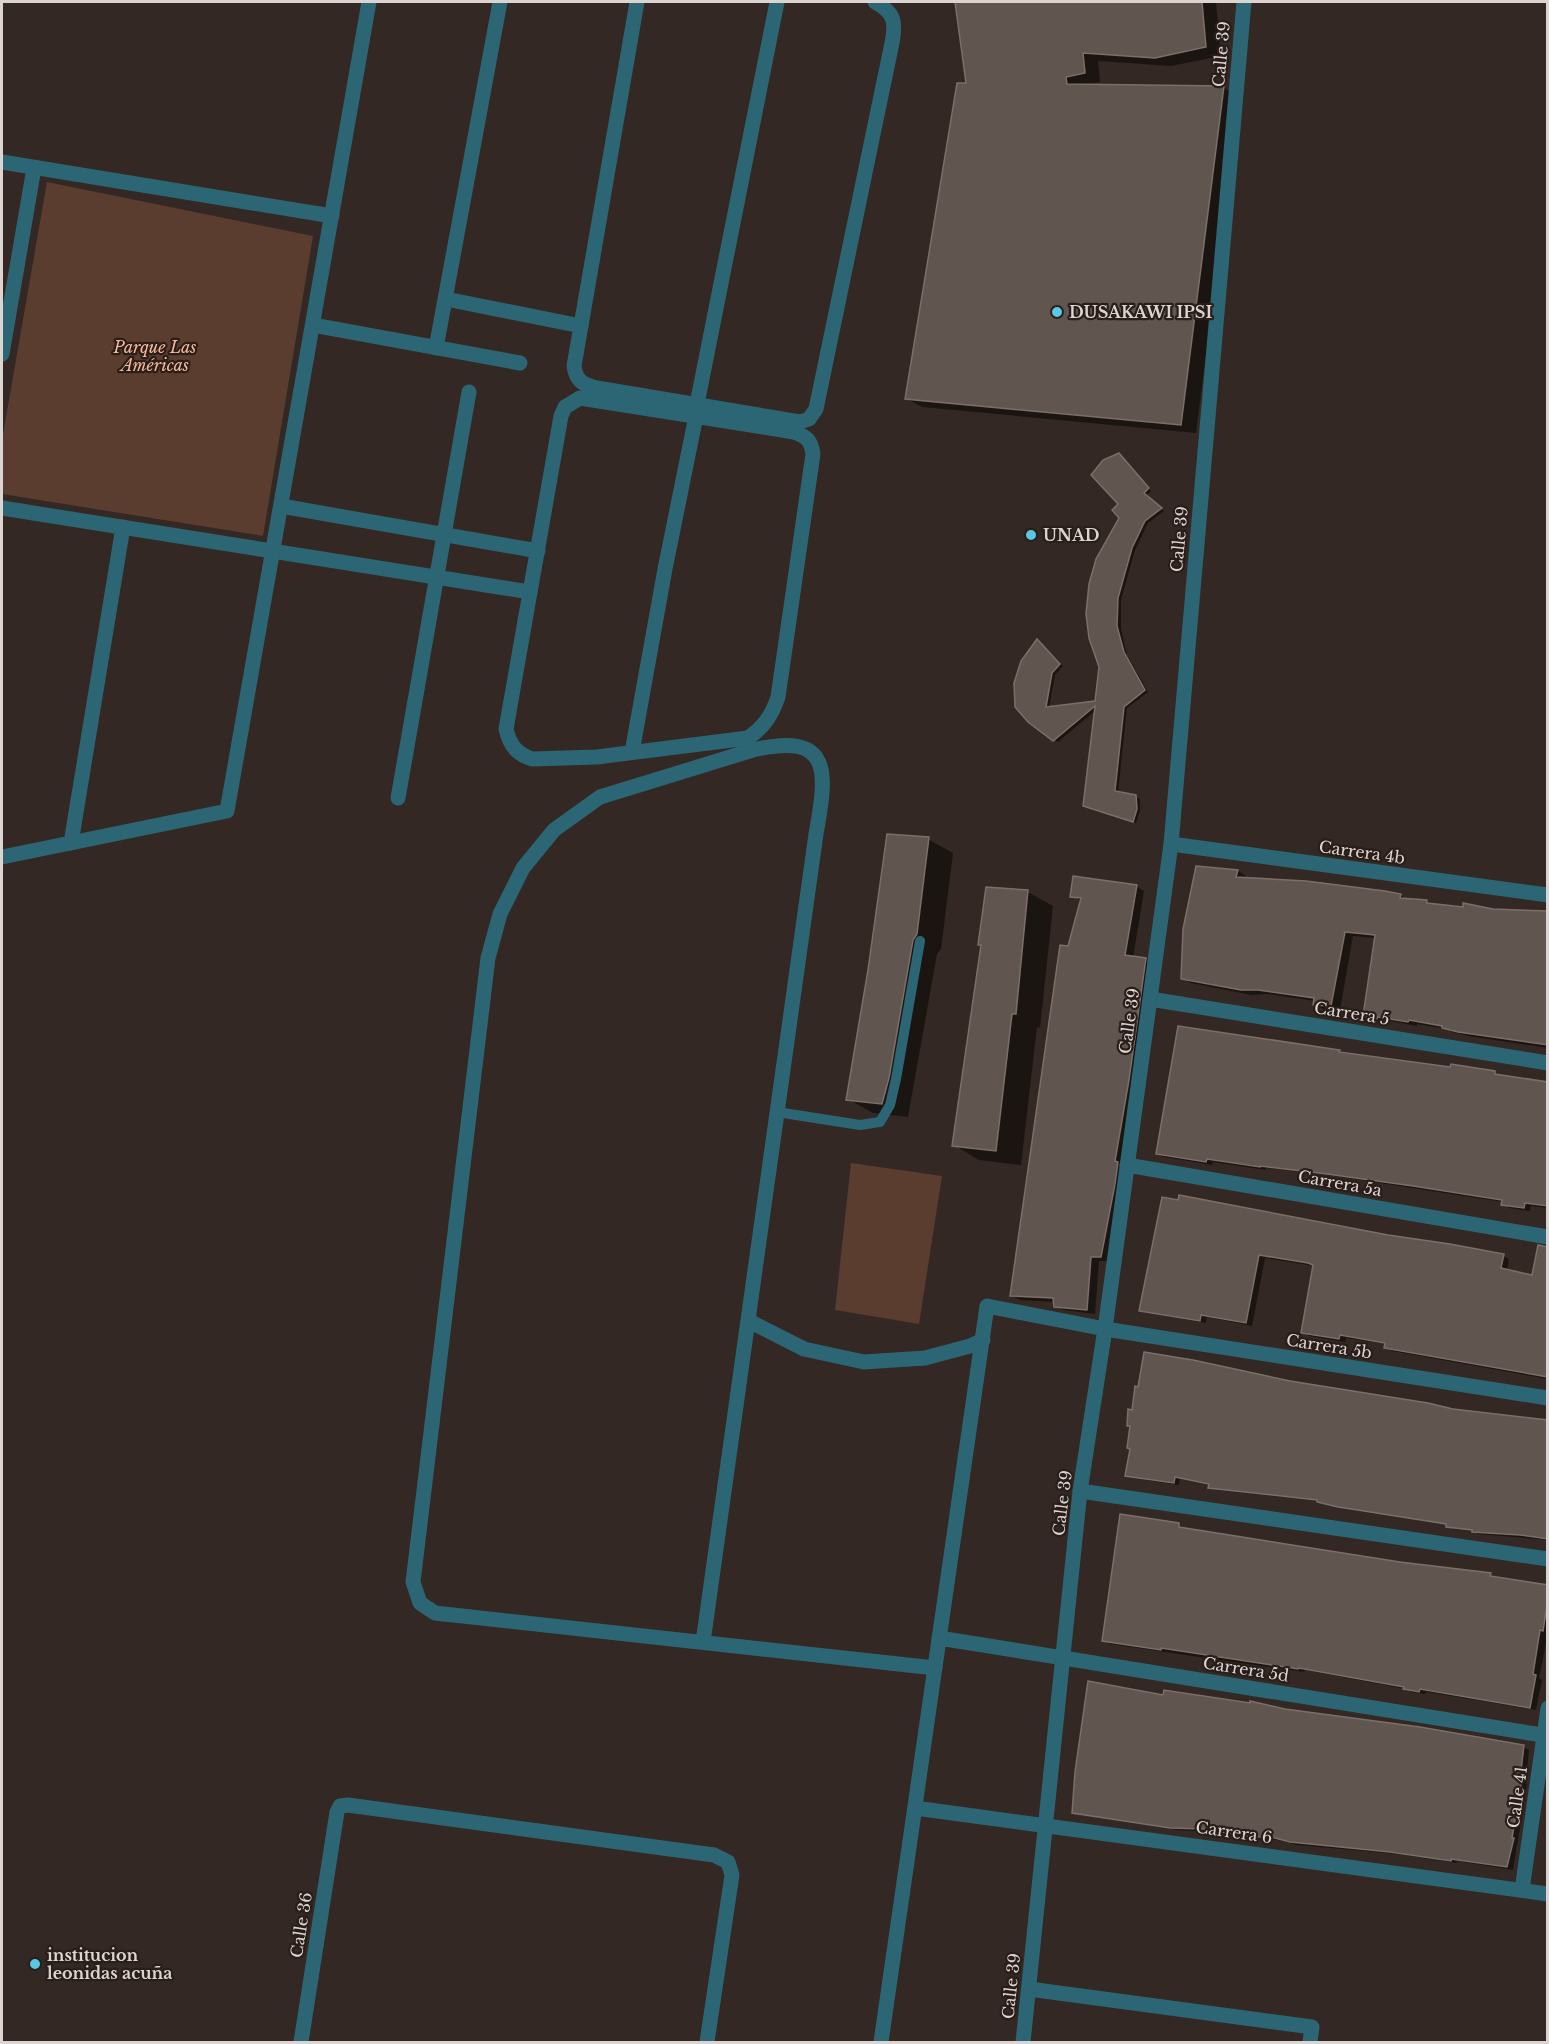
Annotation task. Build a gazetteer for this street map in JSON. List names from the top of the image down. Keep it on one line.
{"streets":{"street":["Calle 39","Carrera 4b","Carrera 5","Carrera 5a","Carrera 5b","Carrera 5d","Calle 41","Carrera 6","Calle 36"]},"crossings":[["Calle 39","Carrera 4b"],["Calle 39","Carrera 5"],["Calle 39","Carrera 5a"],["Calle 39","Carrera 5b"],["Calle 39","Carrera 5d"],["Calle 39","Carrera 6"],["Carrera 5d","Calle 41"],["Calle 41","Carrera 6"]],"parks":["Parque Las Américas"],"places":["DUSAKAWI IPSI","UNAD","institucion leonidas acuña"]}
